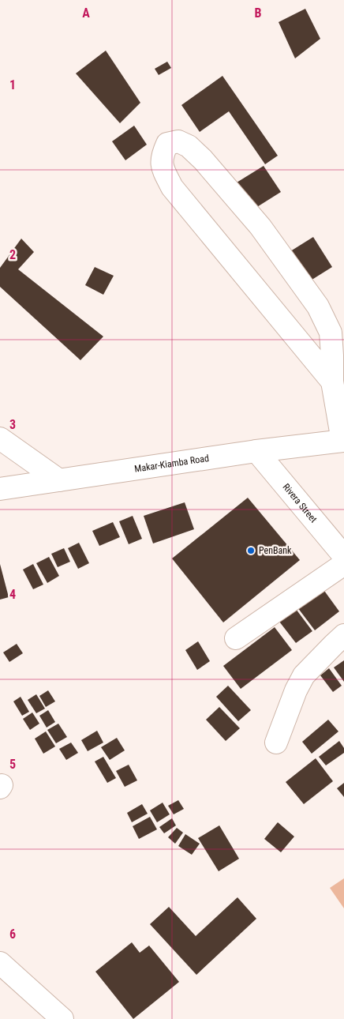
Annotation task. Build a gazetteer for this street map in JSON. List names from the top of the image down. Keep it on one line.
{"streets":{"street":["Makar-Kiamba Road","Rivera Street"]},"crossings":[["Makar-Kiamba Road","Rivera Street"]],"places":["PenBank"],"grid":{"columns":["A","B"],"rows":["1","2","3","4","5","6"]}}
